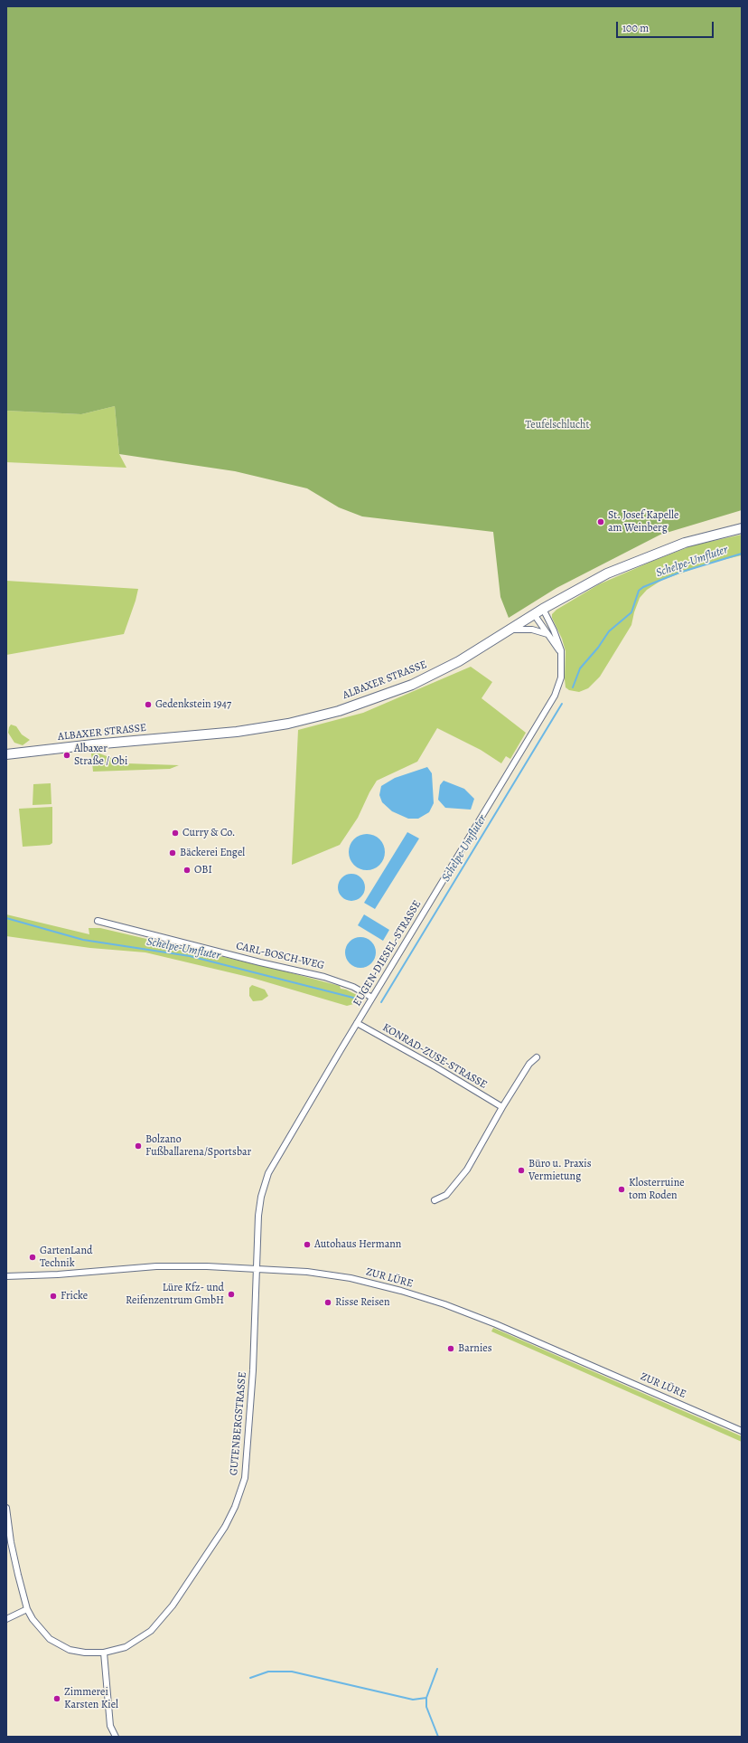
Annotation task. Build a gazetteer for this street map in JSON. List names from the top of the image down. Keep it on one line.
{"streets":{"main road":["ALBAXER STRASSE"],"street":["EUGEN-DIESEL-STRASSE","CARL-BOSCH-WEG","KONRAD-ZUSE-STRASSE","ZUR LÜRE","GUTENBERGSTRASSE"]},"crossings":[["ALBAXER STRASSE","EUGEN-DIESEL-STRASSE"],["EUGEN-DIESEL-STRASSE","CARL-BOSCH-WEG"],["EUGEN-DIESEL-STRASSE","KONRAD-ZUSE-STRASSE"],["EUGEN-DIESEL-STRASSE","ZUR LÜRE"],["EUGEN-DIESEL-STRASSE","GUTENBERGSTRASSE"],["ZUR LÜRE","GUTENBERGSTRASSE"]],"water":["Schelpe-Umfluter"],"parks":["Teufelschlucht"],"places":["St. Josef Kapelle am Weinberg","Gedenkstein 1947","Albaxer Straße / Obi","Curry & Co.","Bäckerei Engel","OBI","Bolzano Fußballarena/Sportsbar","Büro u. Praxis Vermietung","Klosterruine tom Roden","Autohaus Hermann","GartenLand Technik","Lüre Kfz- und Reifenzentrum GmbH","Fricke","Risse Reisen","Barnies","Zimmerei Karsten Kiel"],"scale_bar":"100 m"}
